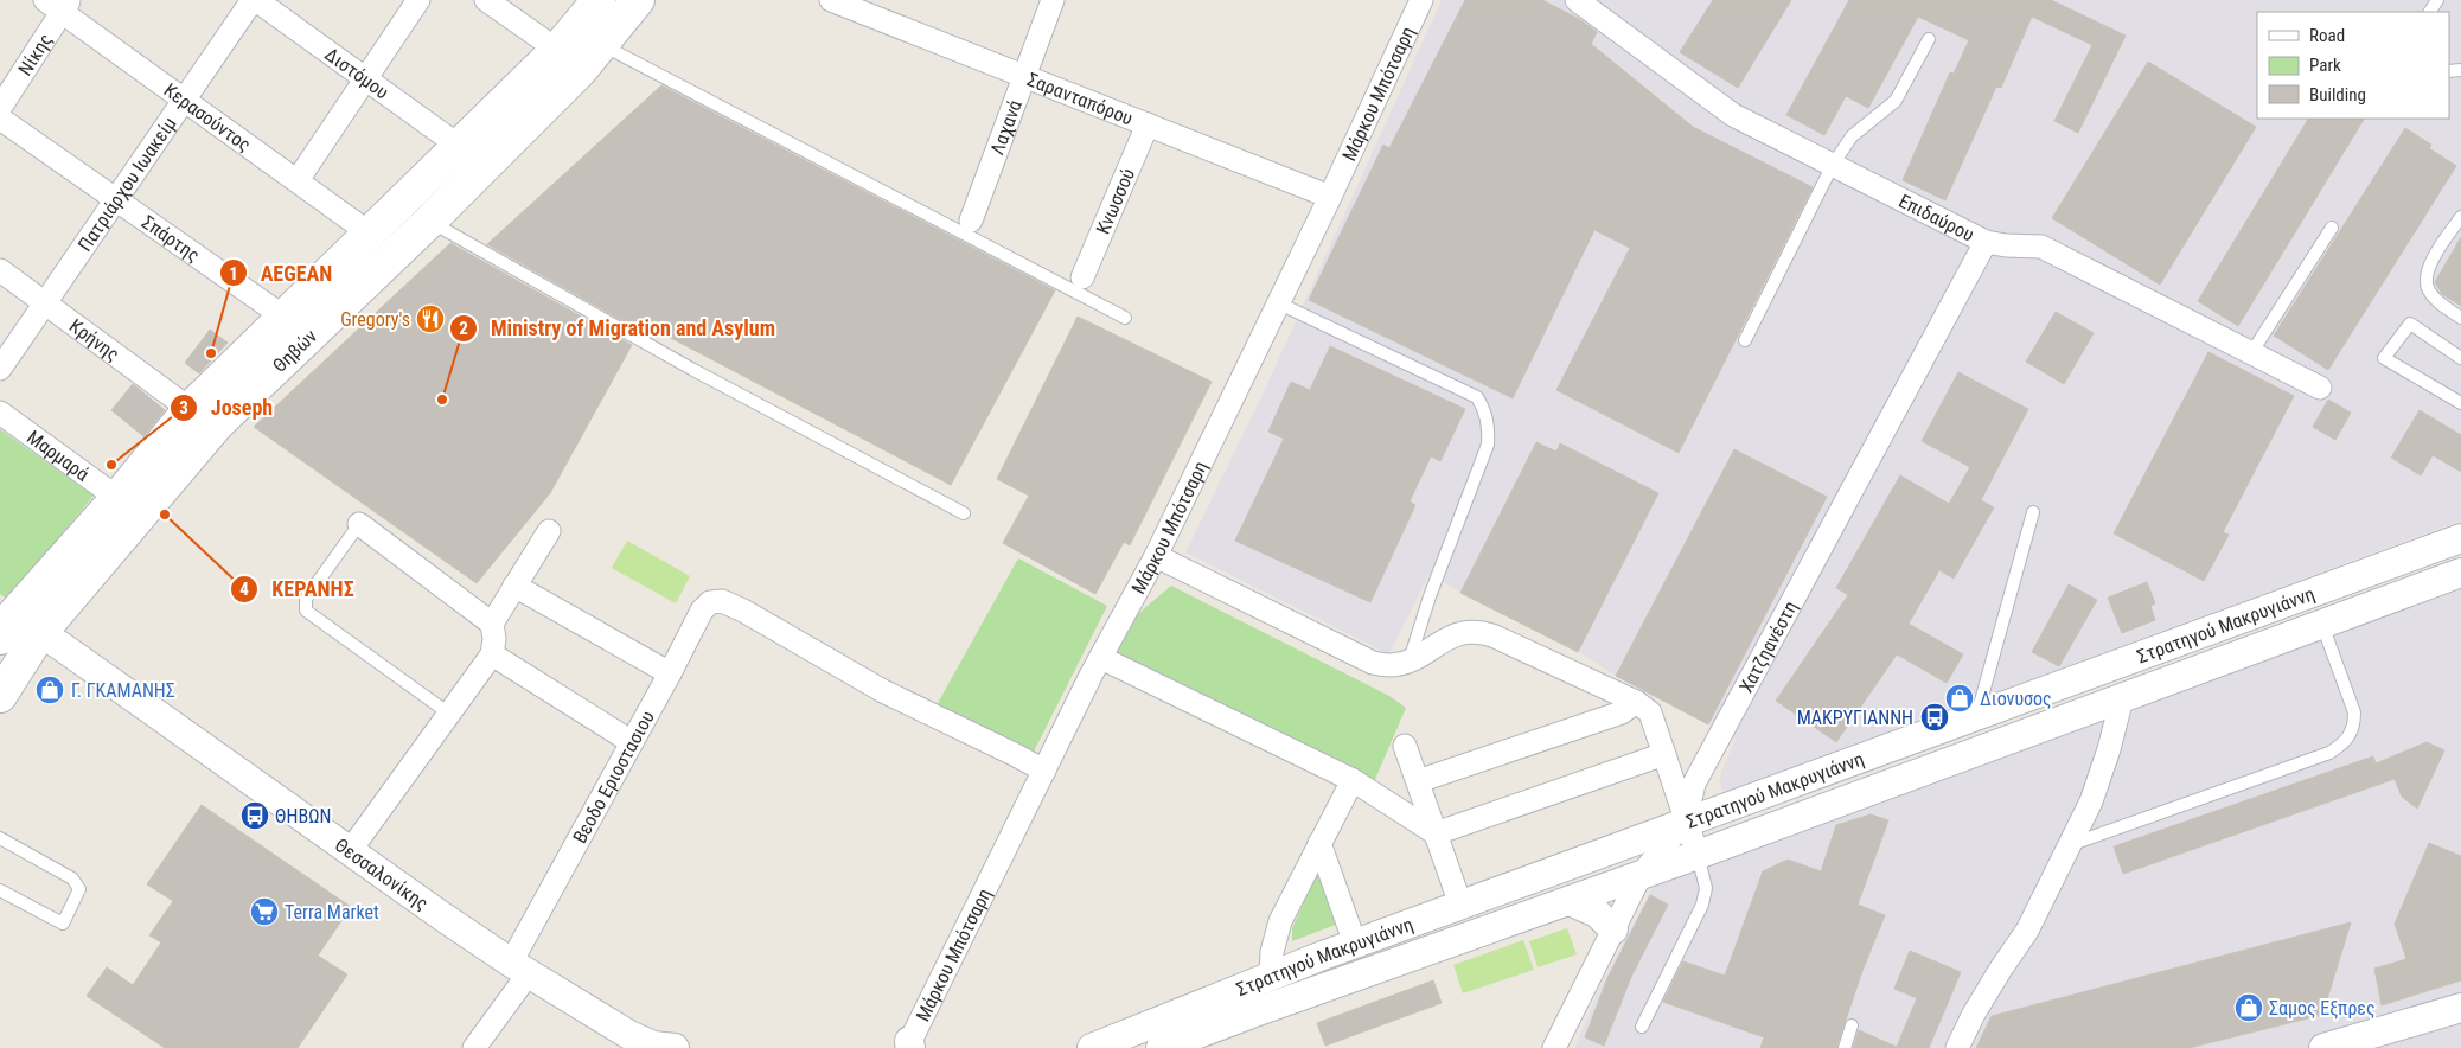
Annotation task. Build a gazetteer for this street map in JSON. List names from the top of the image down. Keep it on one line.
{"streets":{"main road":["Θηβών"],"street":["Νίκης","Διστόμου","Μάρκου Μπότσαρη","Σαρανταπόρου","Κερασούντος","Λαχανά","Πατριάρχου Ιωακείμ","Κνωσσού","Επιδαύρου","Σπάρτης","Κρήνης","Μαρμαρά","Στρατηγού Μακρυγιάννη","Χατζηανέστη","Βεοδο Εριοστασιου","Θεσσαλονίκης"]},"crossings":[["Νίκης","Κερασούντος"],["Διστόμου","Πατριάρχου Ιωακείμ"],["Διστόμου","Θηβών"],["Μάρκου Μπότσαρη","Σαρανταπόρου"],["Μάρκου Μπότσαρη","Βεοδο Εριοστασιου"],["Σαρανταπόρου","Λαχανά"],["Σαρανταπόρου","Κνωσσού"],["Κερασούντος","Πατριάρχου Ιωακείμ"],["Κερασούντος","Θηβών"],["Πατριάρχου Ιωακείμ","Σπάρτης"],["Πατριάρχου Ιωακείμ","Κρήνης"],["Επιδαύρου","Χατζηανέστη"],["Σπάρτης","Θηβών"],["Κρήνης","Θηβών"],["Θηβών","Μαρμαρά"],["Θηβών","Θεσσαλονίκης"],["Στρατηγού Μακρυγιάννη","Χατζηανέστη"],["Βεοδο Εριοστασιου","Θεσσαλονίκης"]],"places":{"restaurant":["Gregory's"],"other":["AEGEAN","Ministry of Migration and Asylum","Joseph","ΚΕΡΑΝΗΣ"],"shop":["Γ. ΓΚΑΜΑΝΗΣ","Διονυσος","Σαμος Εξπρες"],"bus stop":["ΜΑΚΡΥΓΙΑΝΝΗ","ΘΗΒΩΝ"],"supermarket":["Terra Market"]},"legend":["Road","Park","Building"]}
